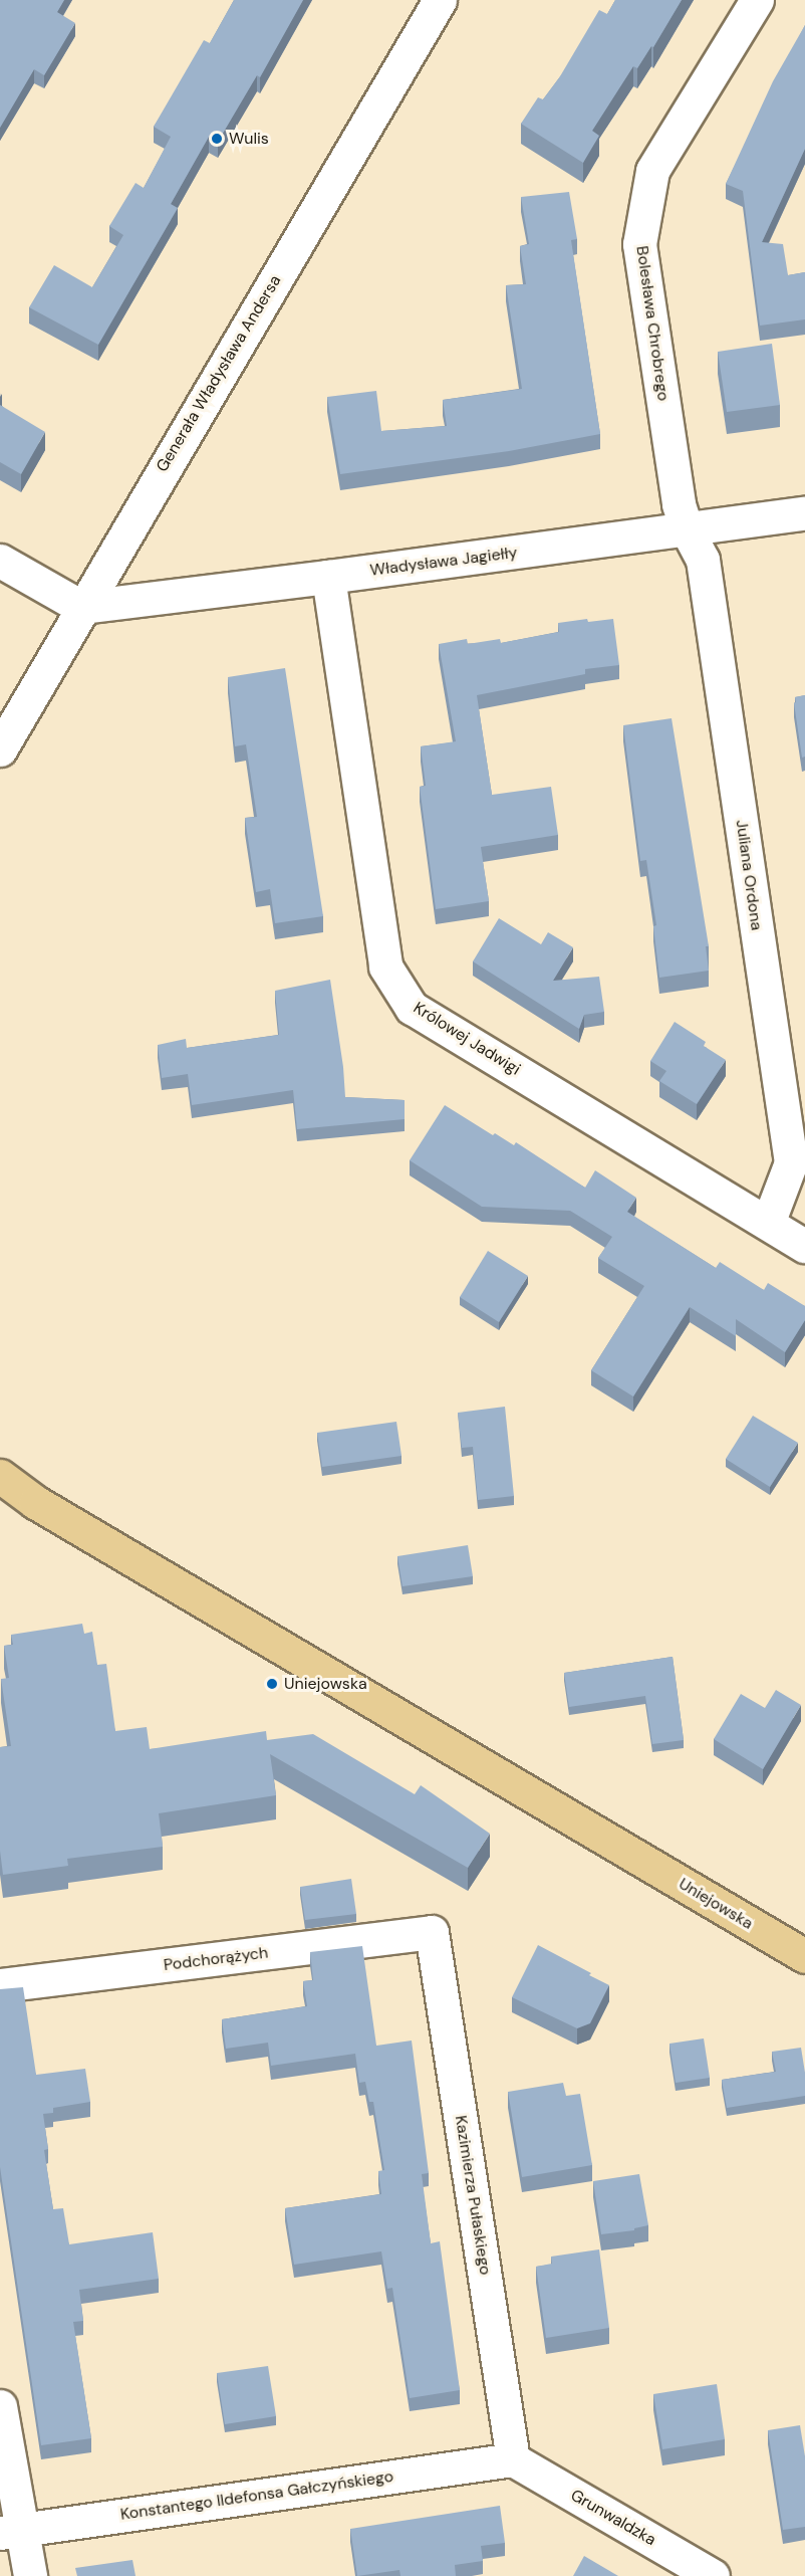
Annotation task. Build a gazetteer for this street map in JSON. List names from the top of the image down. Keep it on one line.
{"streets":{"main road":["Uniejowska"],"street":["Bolesława Chrobrego","Generała Władysława Andersa","Władysława Jagiełły","Juliana Ordona","Królowej Jadwigi","Podchorążych","Kazimierza Pułaskiego","Konstantego Ildefonsa Gałczyńskiego","Grunwaldzka"]},"crossings":[["Bolesława Chrobrego","Władysława Jagiełły"],["Bolesława Chrobrego","Juliana Ordona"],["Generała Władysława Andersa","Władysława Jagiełły"],["Władysława Jagiełły","Juliana Ordona"],["Władysława Jagiełły","Królowej Jadwigi"],["Juliana Ordona","Królowej Jadwigi"],["Podchorążych","Kazimierza Pułaskiego"],["Kazimierza Pułaskiego","Konstantego Ildefonsa Gałczyńskiego"],["Kazimierza Pułaskiego","Grunwaldzka"],["Konstantego Ildefonsa Gałczyńskiego","Grunwaldzka"]],"places":["Wulis","Uniejowska"]}
